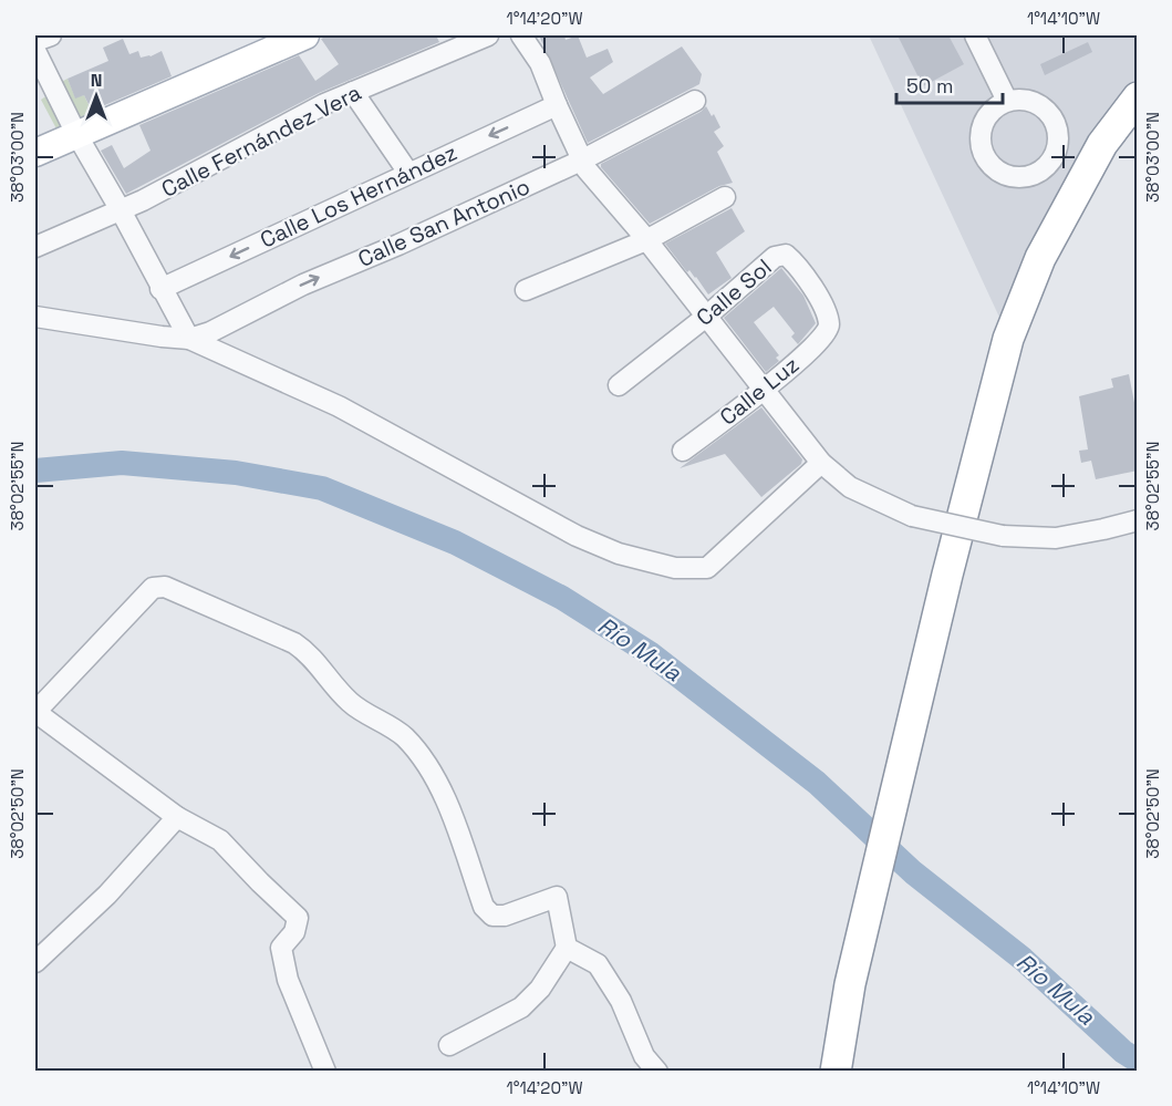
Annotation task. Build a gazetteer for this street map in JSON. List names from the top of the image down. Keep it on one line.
{"streets":{"street":["Calle Fernández Vera","Calle Los Hernández","Calle San Antonio","Calle Sol","Calle Luz"]},"crossings":[["Calle Sol","Calle Luz"]],"one_way":["Calle Los Hernández","Calle San Antonio"],"water":["Río Mula"],"scale_bar":"50 m","north":"top","coordinates":["1°14'20\"W","1°14'10\"W","38°03'00\"N","38°02'55\"N","38°02'50\"N"]}
